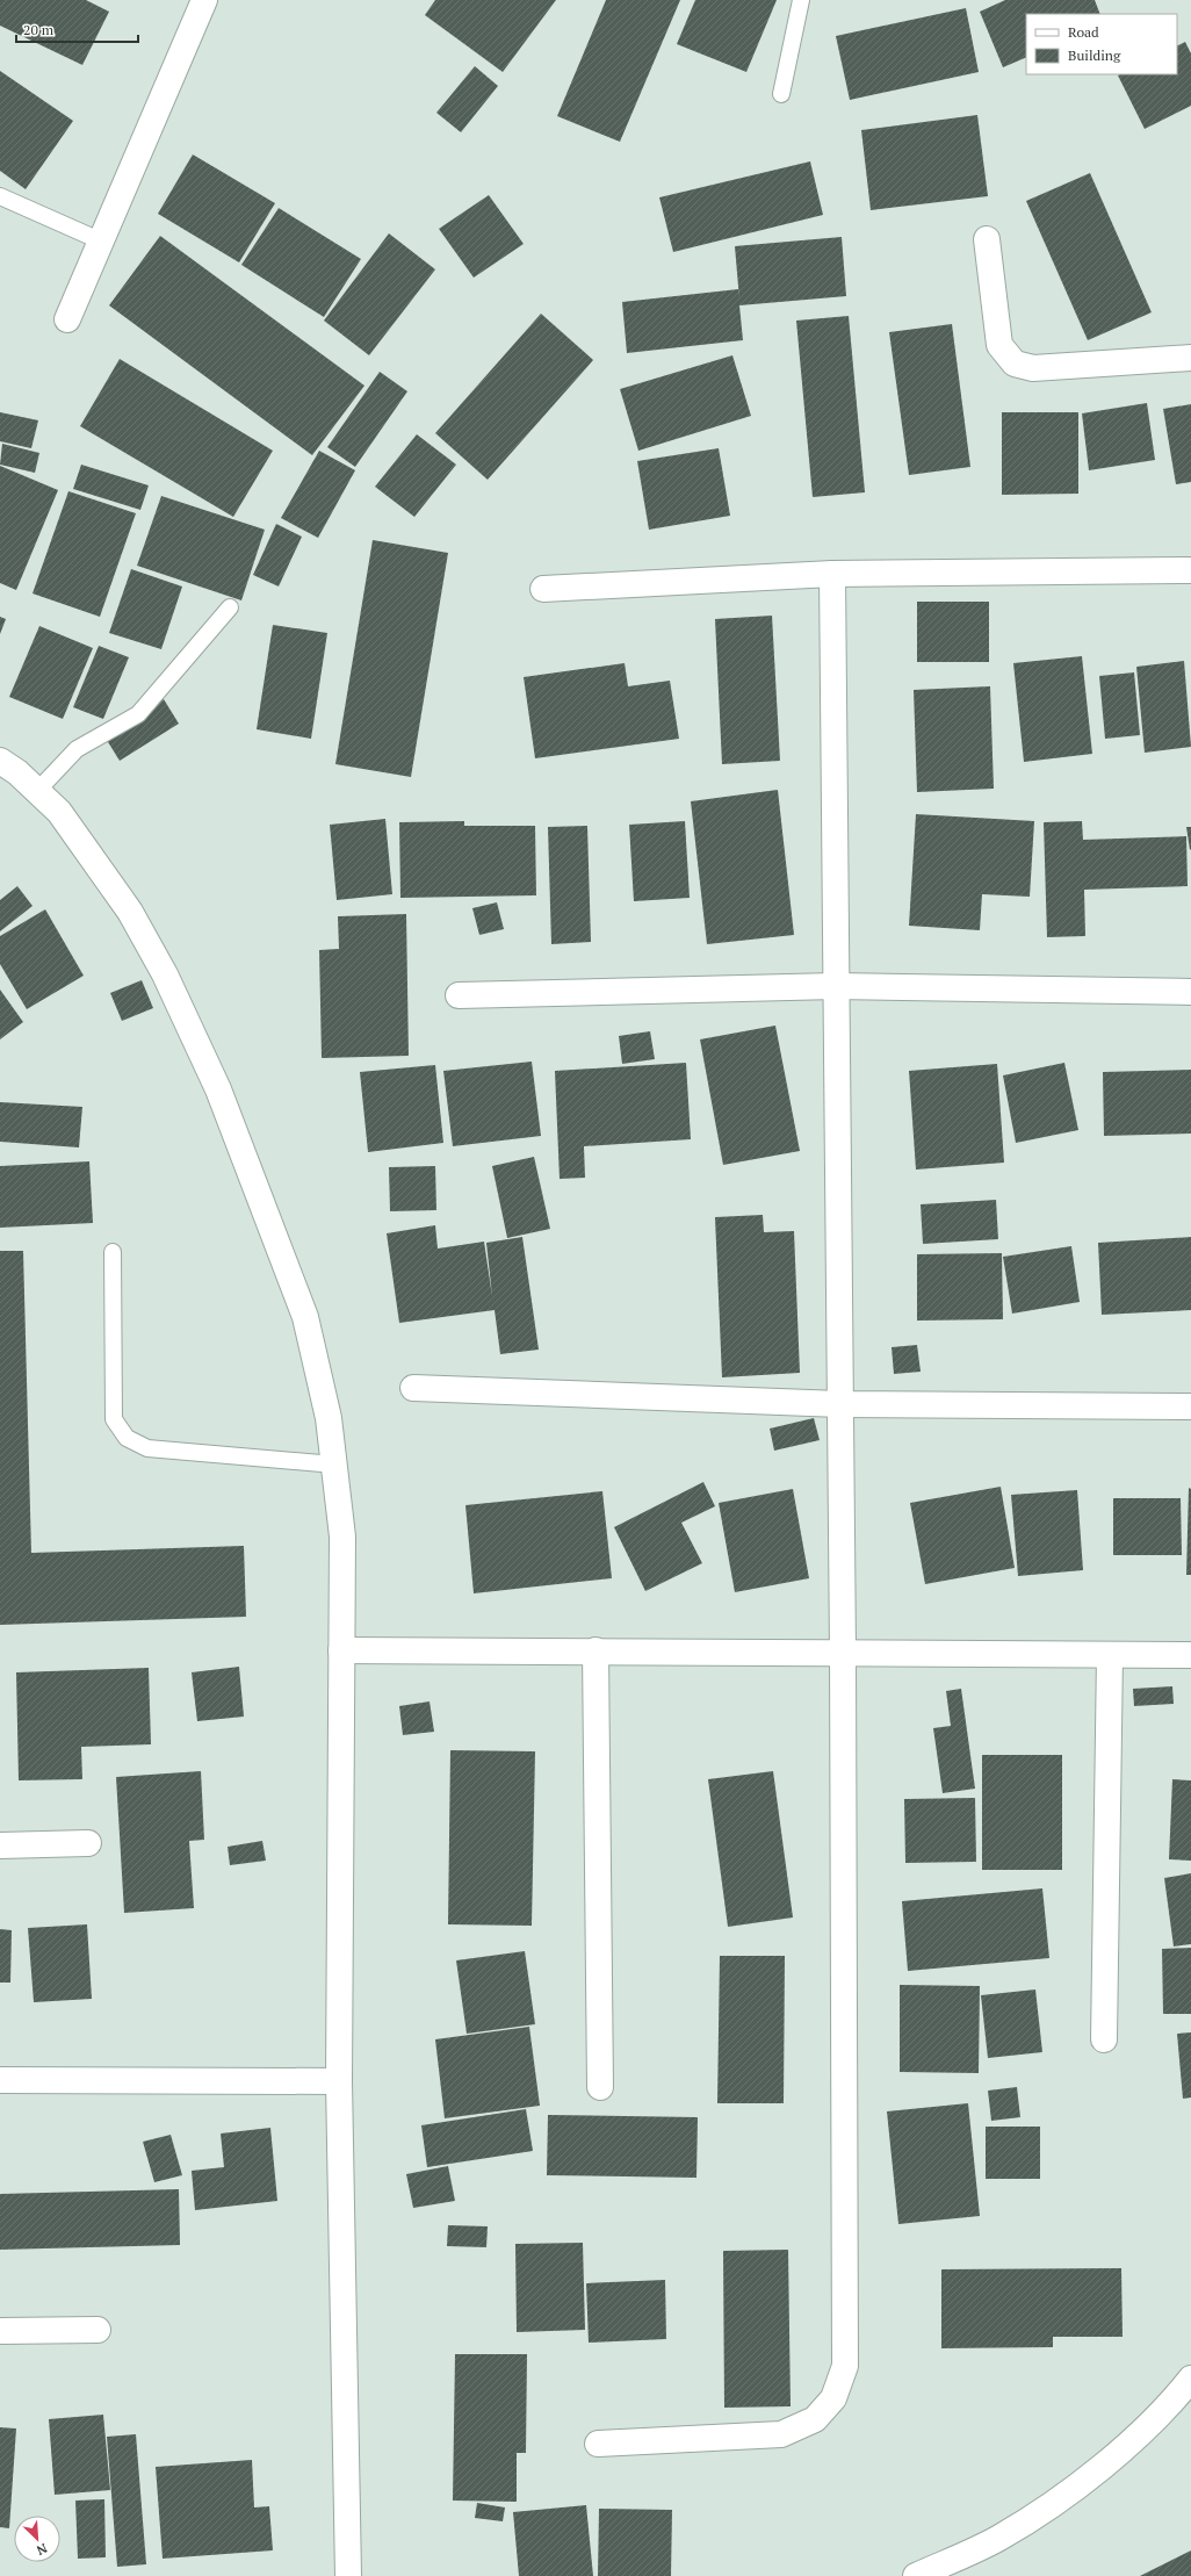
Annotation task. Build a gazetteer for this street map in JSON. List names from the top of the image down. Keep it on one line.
{"legend":["Road","Building"],"scale_bar":"20 m","north":"bottom right"}
